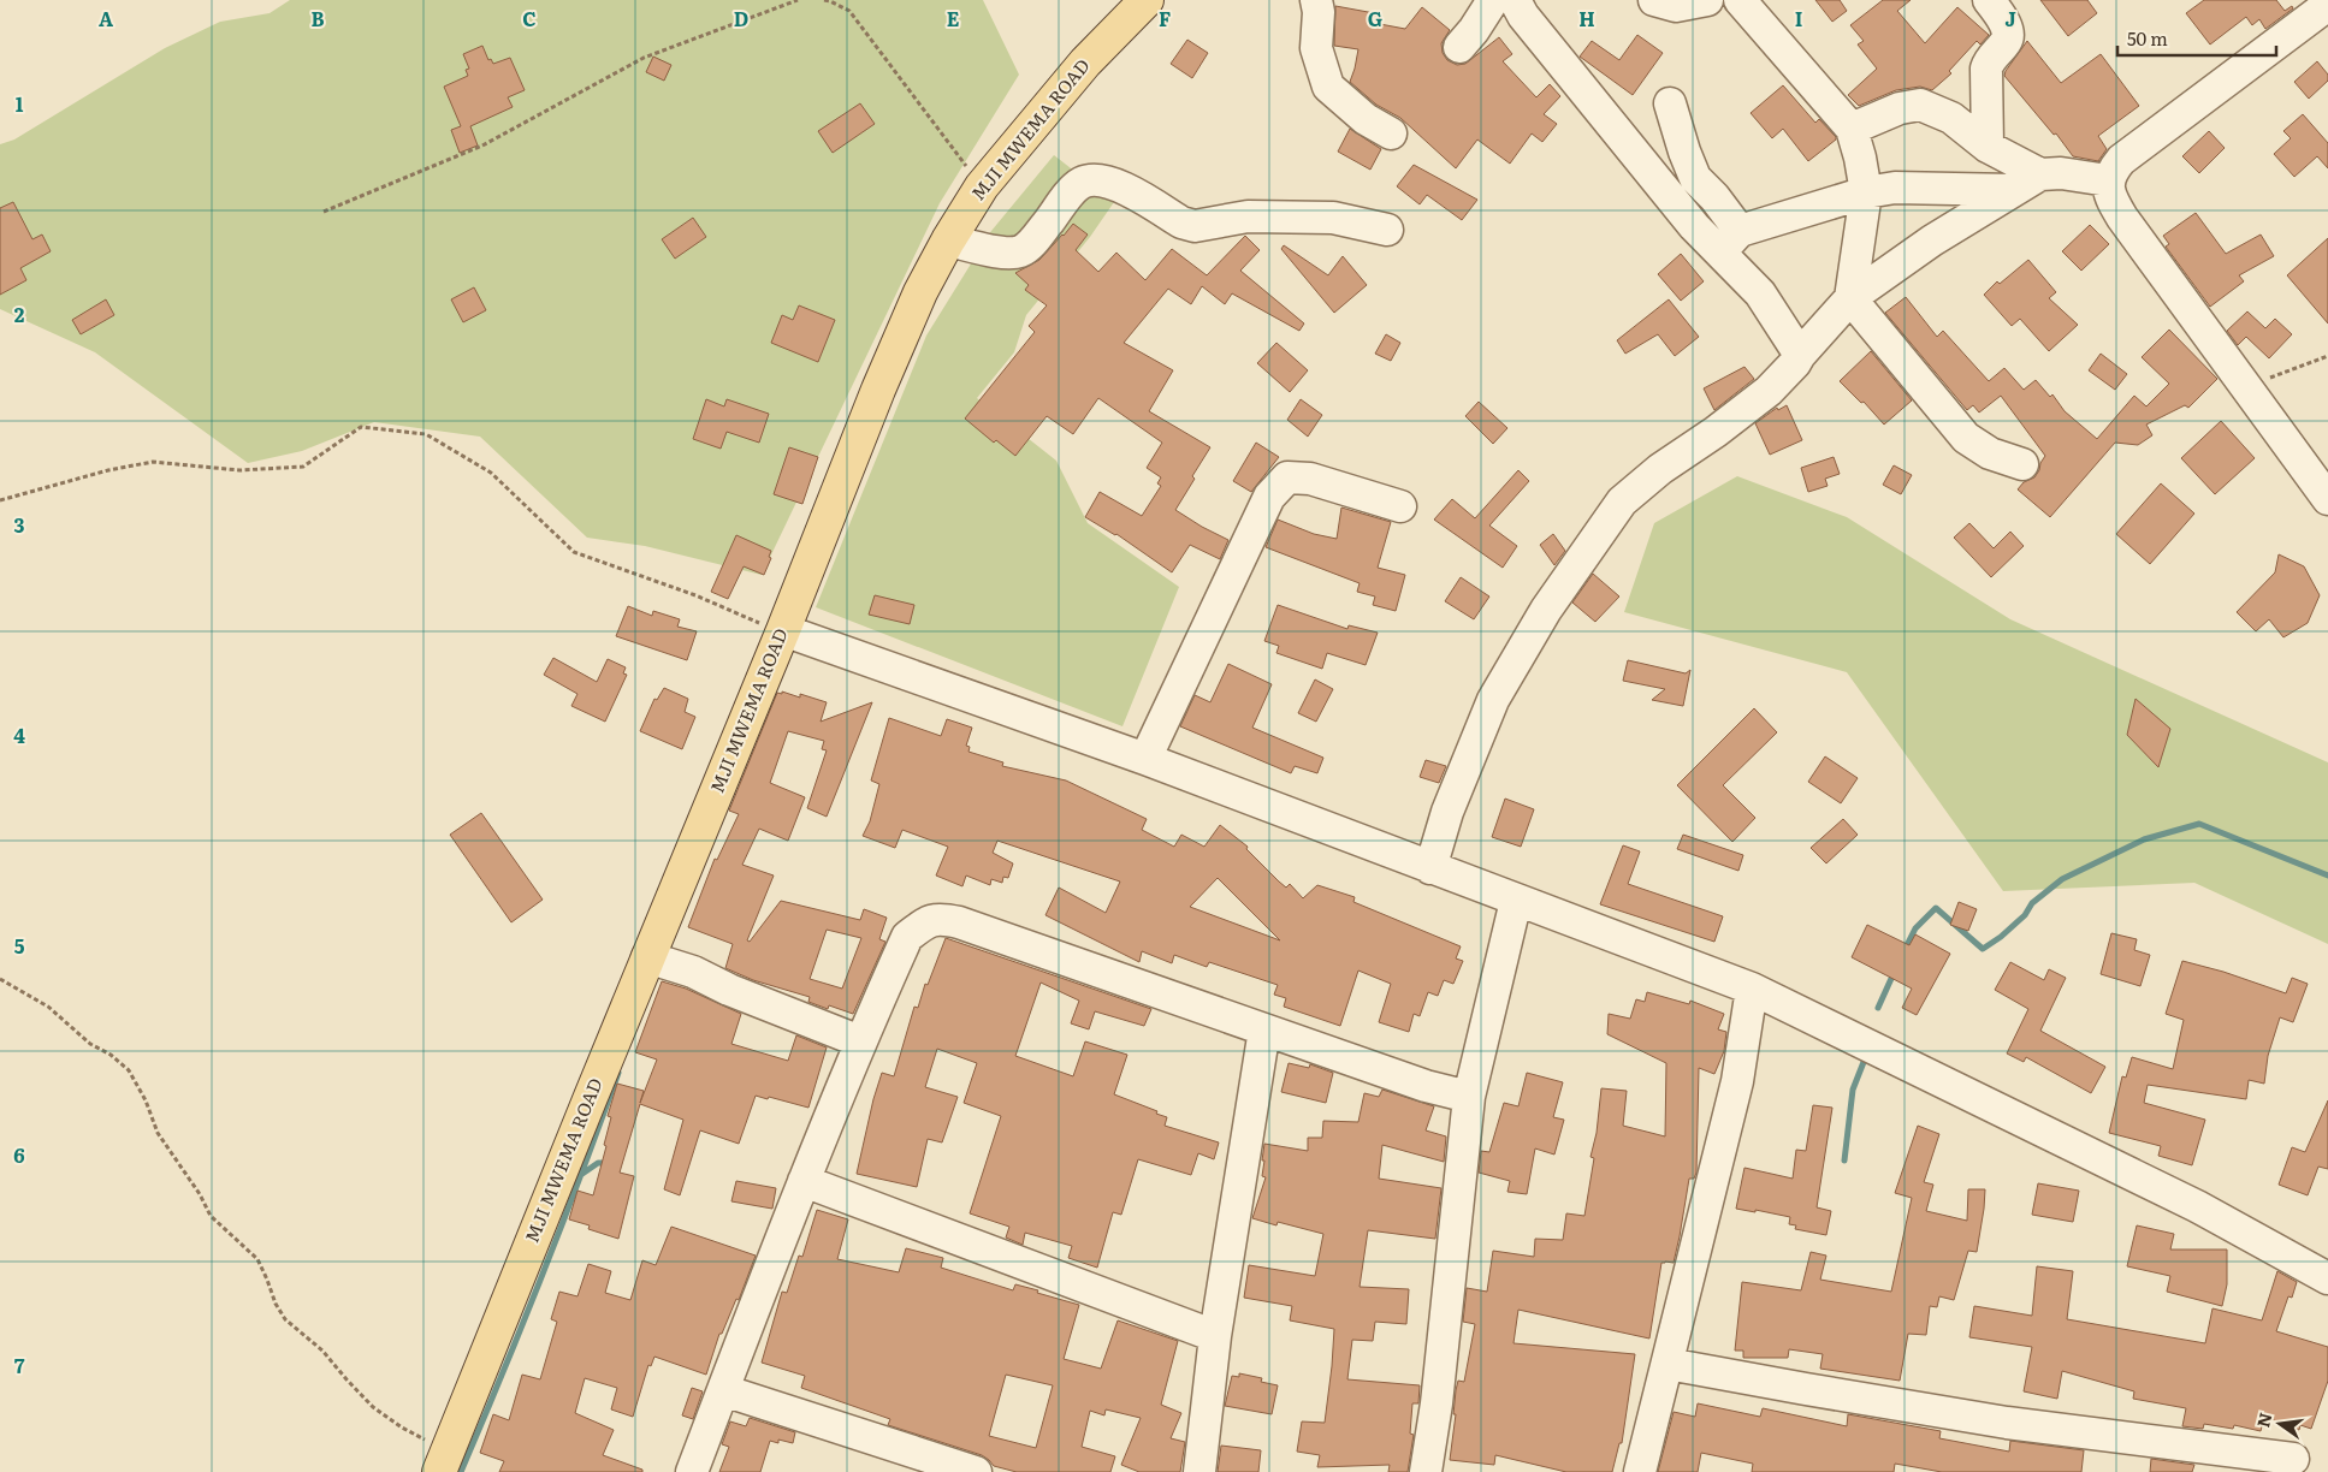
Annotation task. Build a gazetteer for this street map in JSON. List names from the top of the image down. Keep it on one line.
{"streets":{"main road":["MJI MWEMA ROAD"]},"scale_bar":"50 m","north":"left","grid":{"columns":["A","B","C","D","E","F","G","H","I","J"],"rows":["1","2","3","4","5","6","7"]}}
